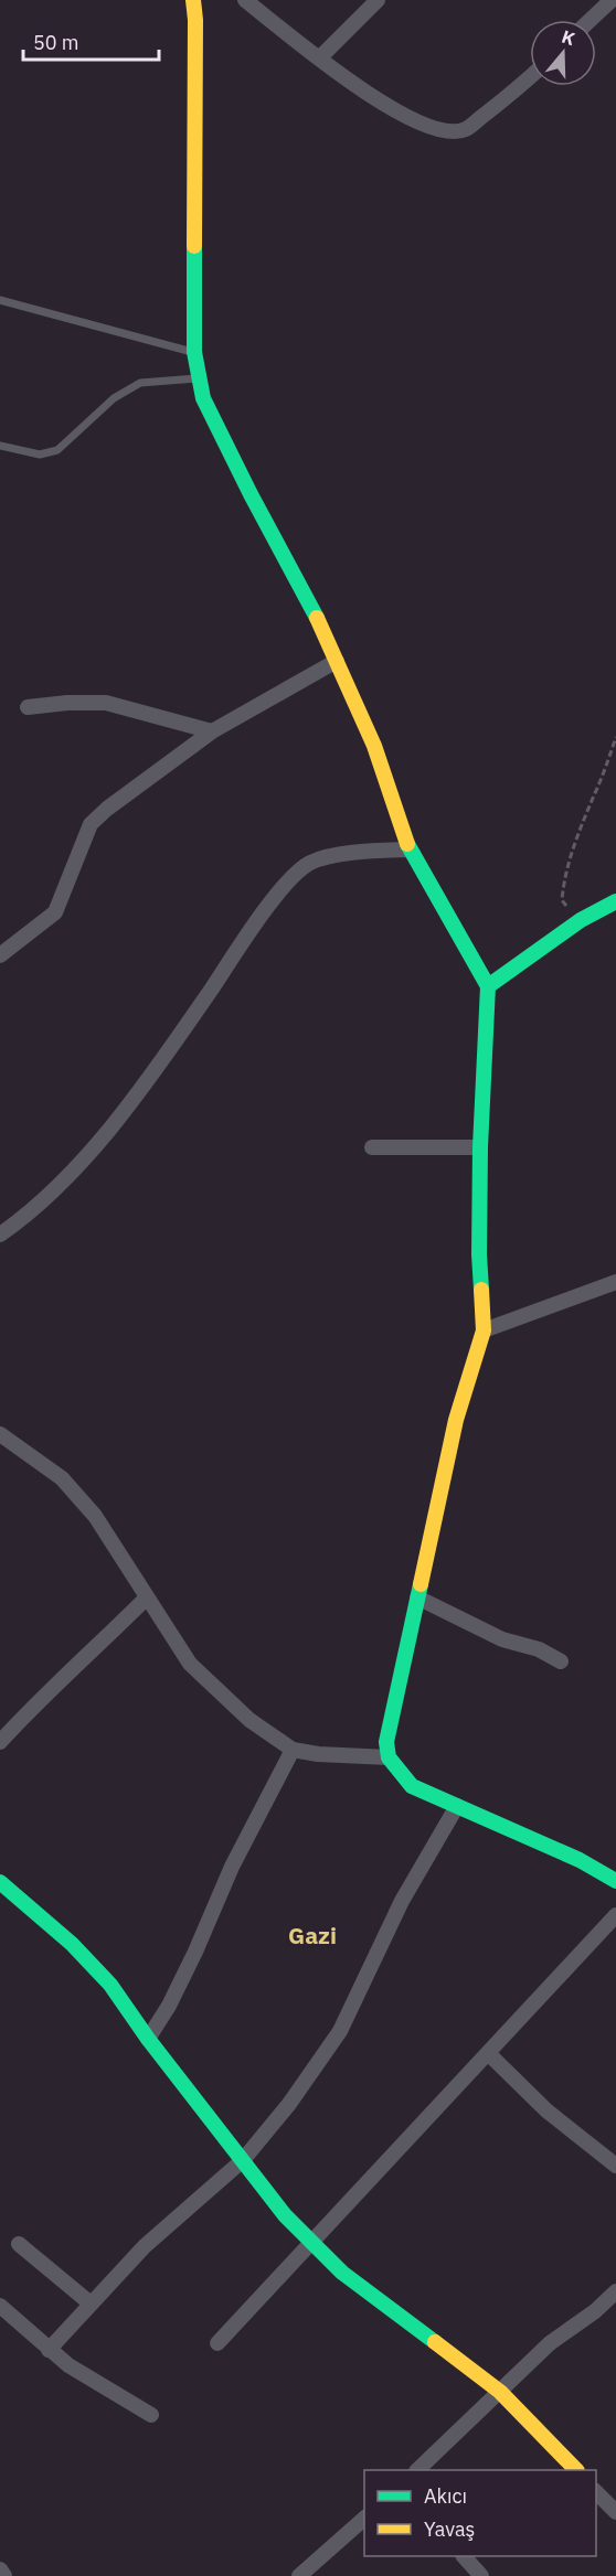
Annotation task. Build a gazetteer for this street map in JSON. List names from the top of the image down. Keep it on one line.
{"districts":["Gazi"],"legend":["Akıcı","Yavaş"],"scale_bar":"50 m","north":"top"}
